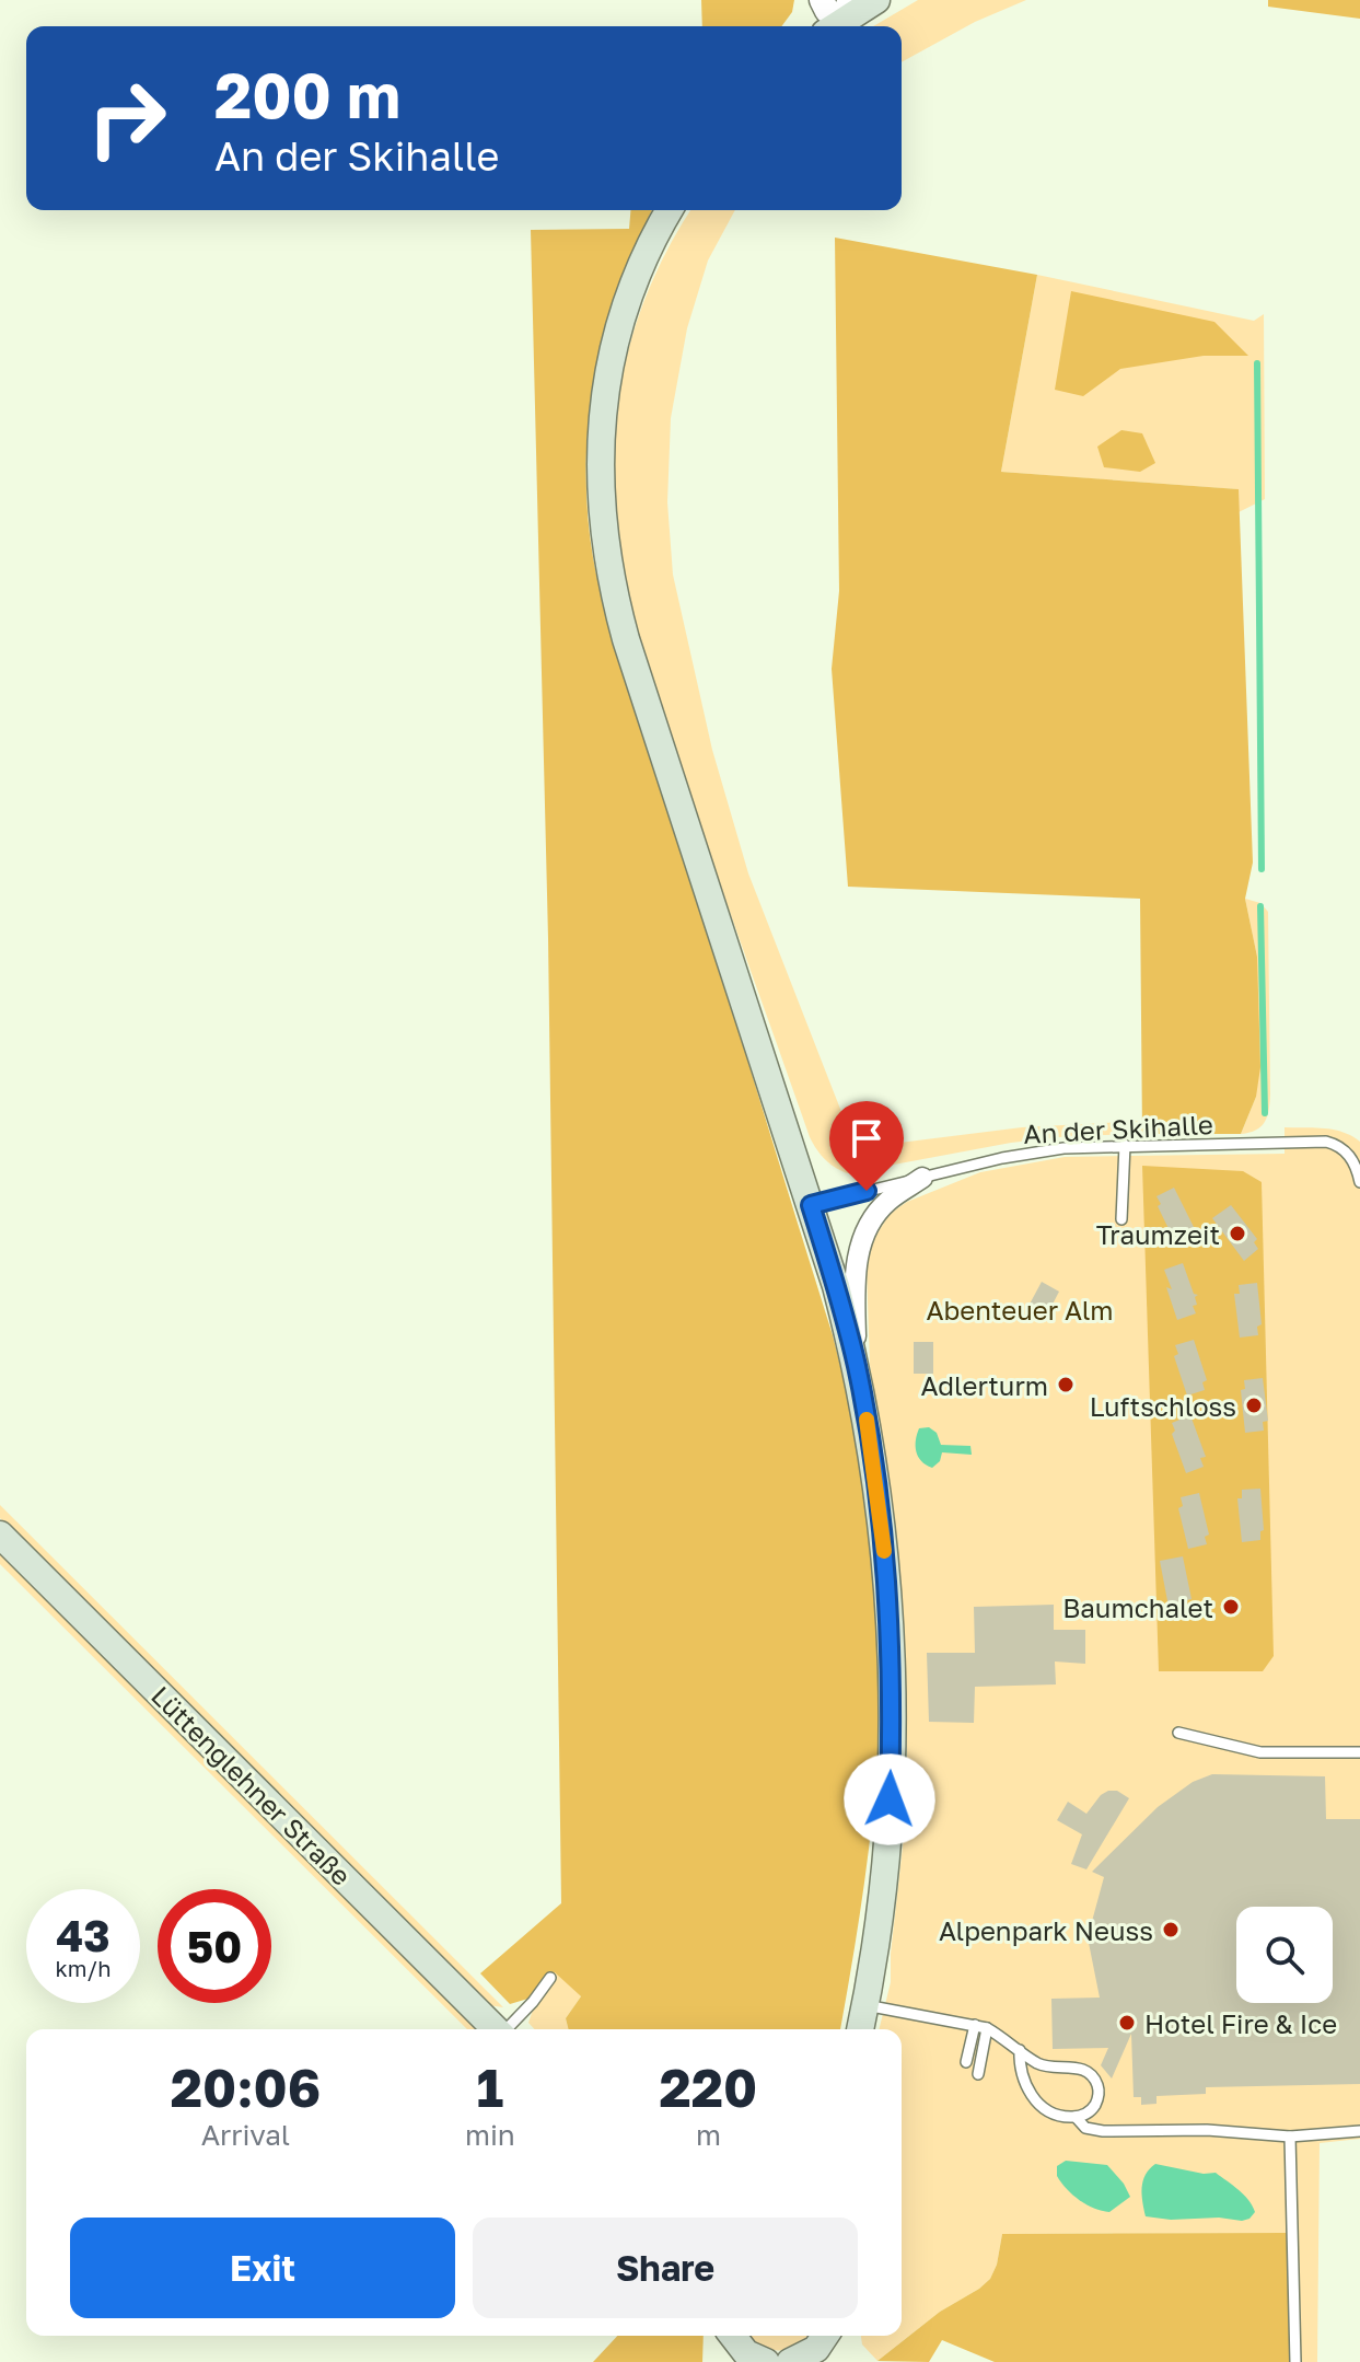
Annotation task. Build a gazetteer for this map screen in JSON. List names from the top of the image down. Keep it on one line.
{"streets":{"main road":["Lüttenglehner Straße"],"lane":["An der Skihalle"]},"parks":["Abenteuer Alm"],"places":["Traumzeit","Adlerturm","Luftschloss","Baumchalet","Alpenpark Neuss","Hotel Fire & Ice"],"page":{"turn":["200 m","An der Skihalle"],"speed":"43 km/h","limit":"50","eta":["20:06","Arrival","1","min","220","m"],"buttons":["Exit","Share"]}}
